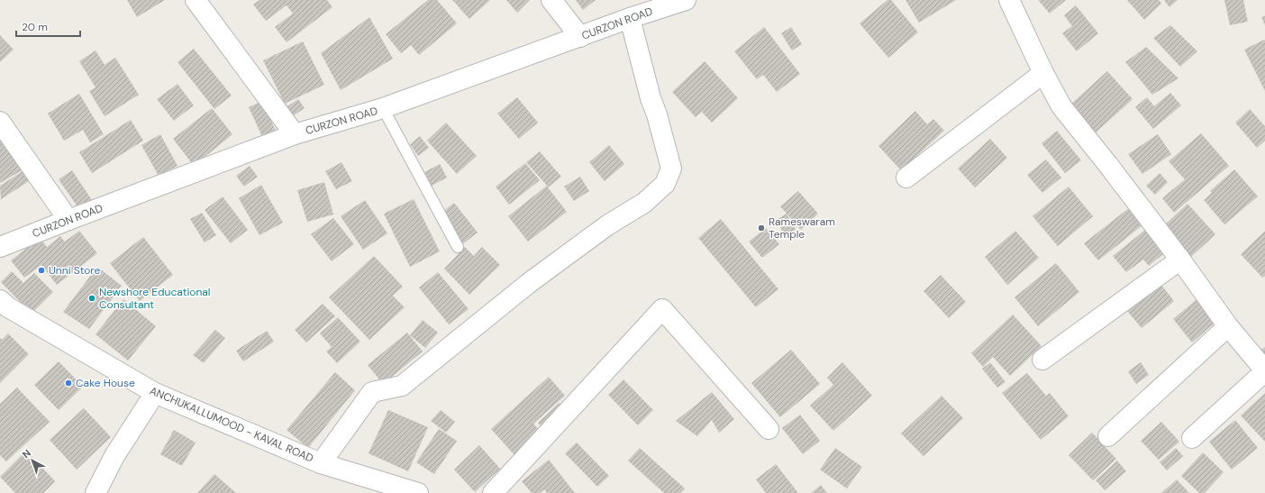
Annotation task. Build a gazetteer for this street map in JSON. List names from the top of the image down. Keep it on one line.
{"streets":{"street":["CURZON ROAD","ANCHUKALLUMOOD - KAVAL ROAD"]},"places":["Rameswaram Temple","Unni Store","Newshore Educational Consultant","Cake House"],"scale_bar":"20 m","north":"top left"}
